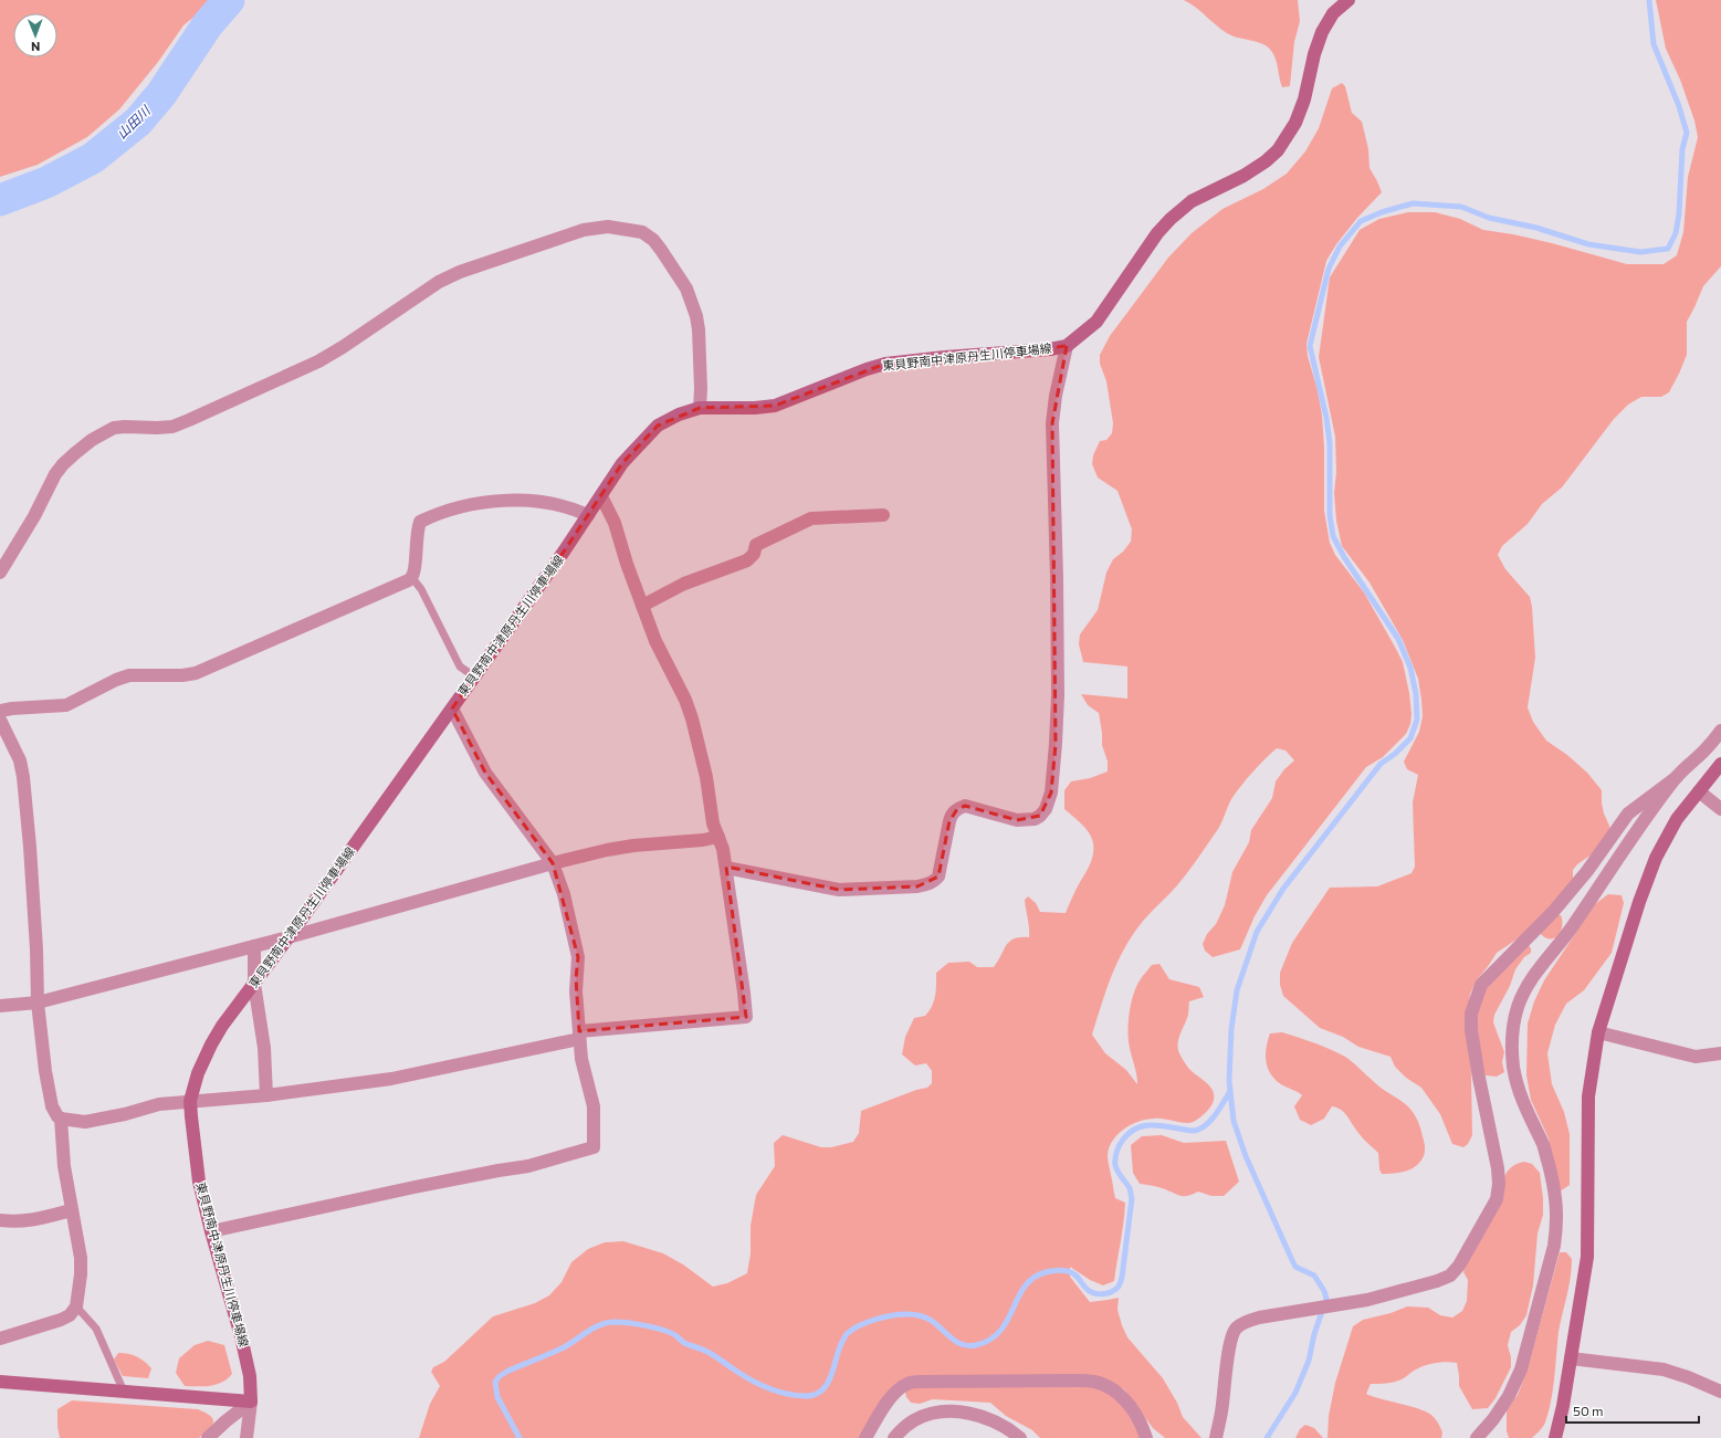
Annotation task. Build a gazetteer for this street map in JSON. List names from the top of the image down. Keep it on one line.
{"streets":{"main road":["東貝野南中津原丹生川停車場線"]},"water":["山田川"],"scale_bar":"50 m","north":"bottom"}
